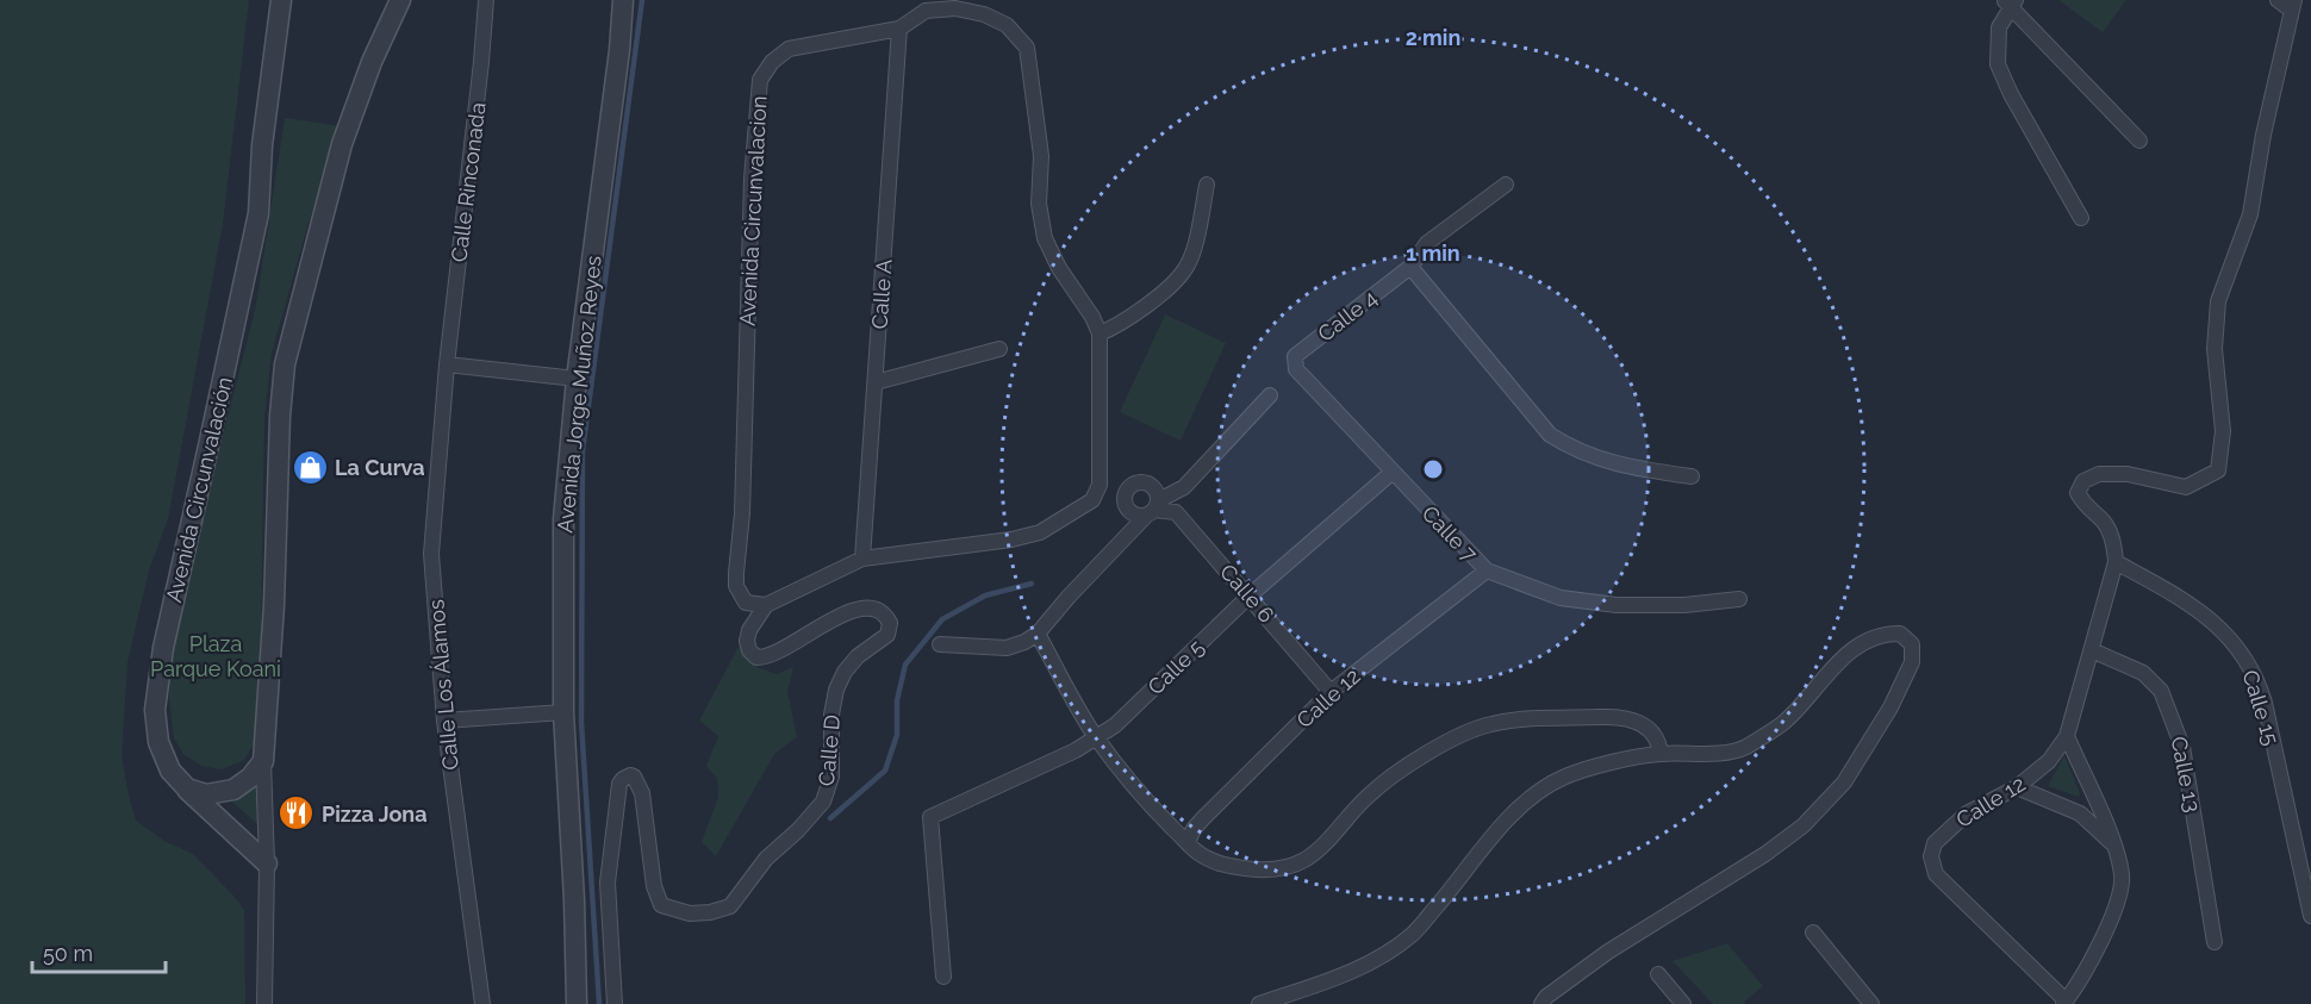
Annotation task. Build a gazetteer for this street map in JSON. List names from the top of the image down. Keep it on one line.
{"streets":{"street":["Calle Rinconada","Avenida Circunvalacion","Calle A","Calle 4","Avenida Jorge Muñoz Reyes","Avenida Circunvalación","Calle 7","Calle 6","Calle 5","Calle Los Álamos","Calle 12","Calle 15","Calle D","Calle 13"]},"crossings":[["Calle Rinconada","Calle Los Álamos"],["Avenida Circunvalacion","Calle A"],["Avenida Circunvalacion","Calle D"],["Calle 4","Calle 7"],["Calle 7","Calle 5"],["Calle 7","Calle 12"],["Calle 6","Calle 5"],["Calle 6","Calle 12"],["Calle 12","Calle 15"],["Calle 12","Calle 13"]],"parks":["Plaza Parque Koani"],"places":{"shop":["La Curva"],"restaurant":["Pizza Jona"]},"scale_bar":"50 m","rings":["2 min","1 min"]}
